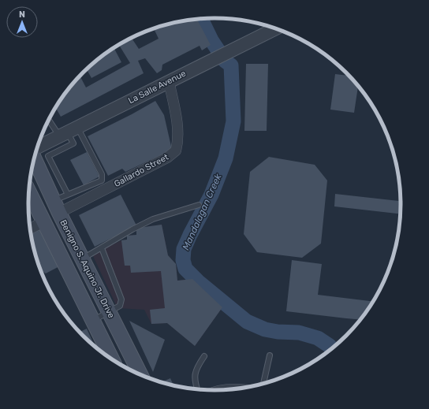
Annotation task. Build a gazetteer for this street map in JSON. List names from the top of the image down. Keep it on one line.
{"streets":{"main road":["Benigno S. Aquino Jr. Drive"],"street":["La Salle Avenue","Gallardo Street"]},"crossings":[["La Salle Avenue","Gallardo Street"],["Gallardo Street","Benigno S. Aquino Jr. Drive"]],"water":["Mandalagan Creek"],"north":"top"}
